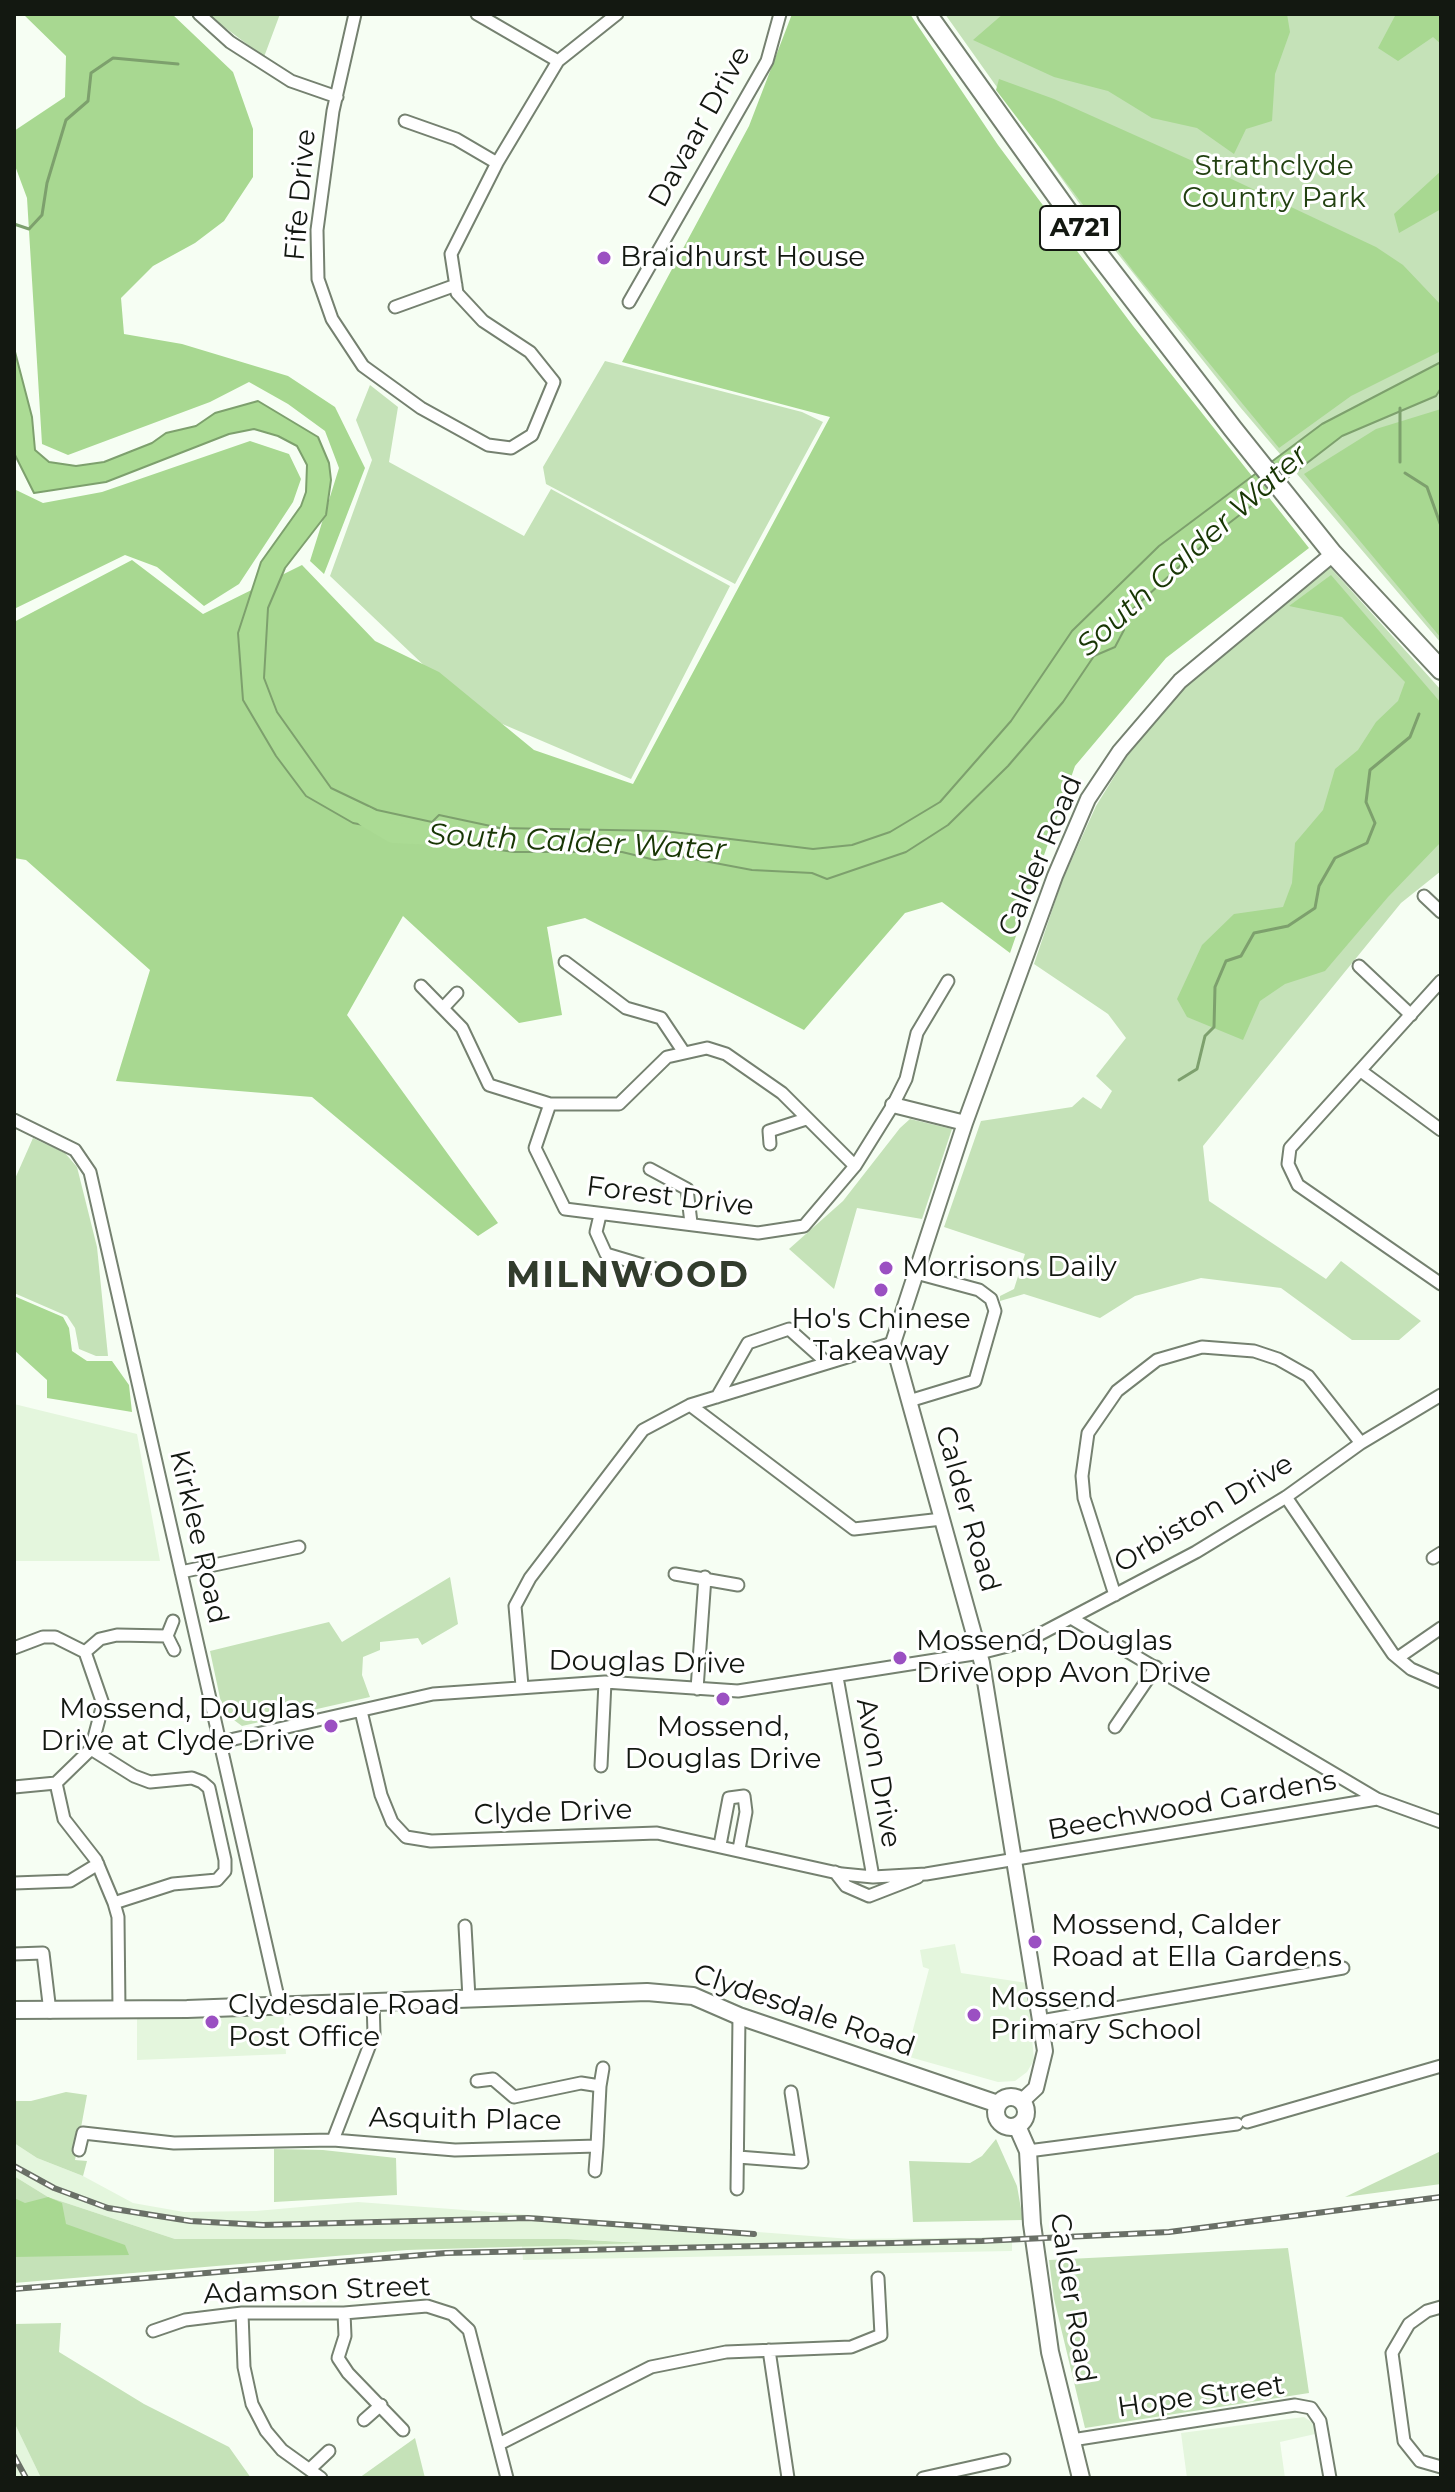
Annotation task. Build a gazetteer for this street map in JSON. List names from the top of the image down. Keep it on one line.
{"streets":{"main road":["A721","Calder Road","Clydesdale Road"],"street":["Davaar Drive","Fife Drive","Forest Drive","Orbiston Drive","Kirklee Road","Douglas Drive","Avon Drive","Beechwood Gardens","Clyde Drive","Asquith Place","Adamson Street","Hope Street"]},"crossings":[["A721","Calder Road"],["Calder Road","Orbiston Drive"],["Calder Road","Douglas Drive"],["Calder Road","Beechwood Gardens"],["Calder Road","Clyde Drive"],["Calder Road","Clydesdale Road"],["Calder Road","Hope Street"],["Orbiston Drive","Douglas Drive"],["Orbiston Drive","Beechwood Gardens"],["Kirklee Road","Douglas Drive"],["Kirklee Road","Clydesdale Road"],["Douglas Drive","Avon Drive"],["Douglas Drive","Clyde Drive"],["Avon Drive","Clyde Drive"],["Beechwood Gardens","Clyde Drive"]],"districts":["MILNWOOD"],"water":["South Calder Water"],"parks":["Strathclyde Country Park"],"places":["Braidhurst House","Morrisons Daily","Ho's Chinese Takeaway","Mossend, Douglas Drive opp Avon Drive","Mossend, Douglas Drive","Mossend, Douglas Drive at Clyde Drive","Mossend, Calder Road at Ella Gardens","Mossend Primary School","Clydesdale Road Post Office"]}
